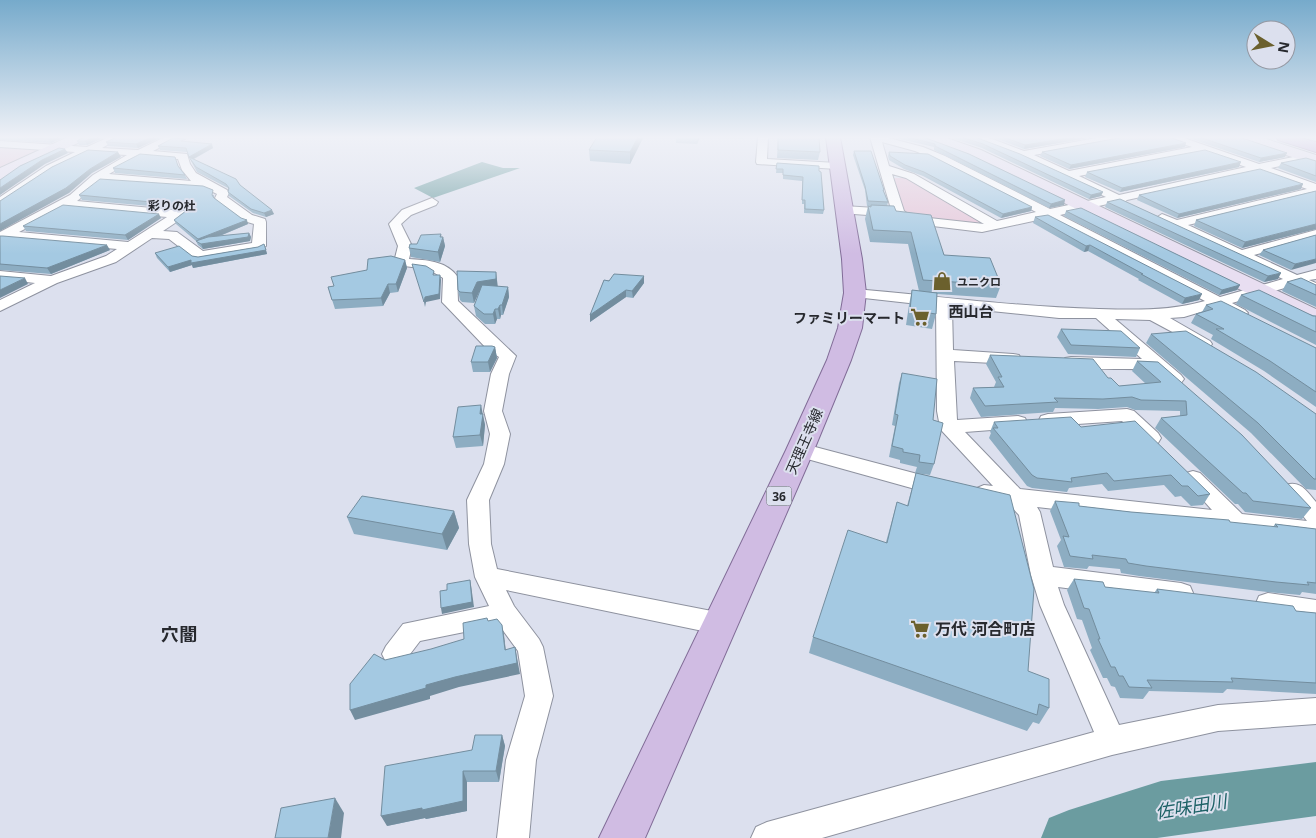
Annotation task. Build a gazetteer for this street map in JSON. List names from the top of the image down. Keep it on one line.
{"streets":{"main road":["天理王寺線","36"]},"districts":["彩りの杜","西山台","穴闇"],"water":["佐味田川"],"places":{"shop":["ユニクロ"],"supermarket":["ファミリーマート","万代 河合町店"]},"north":"right"}
